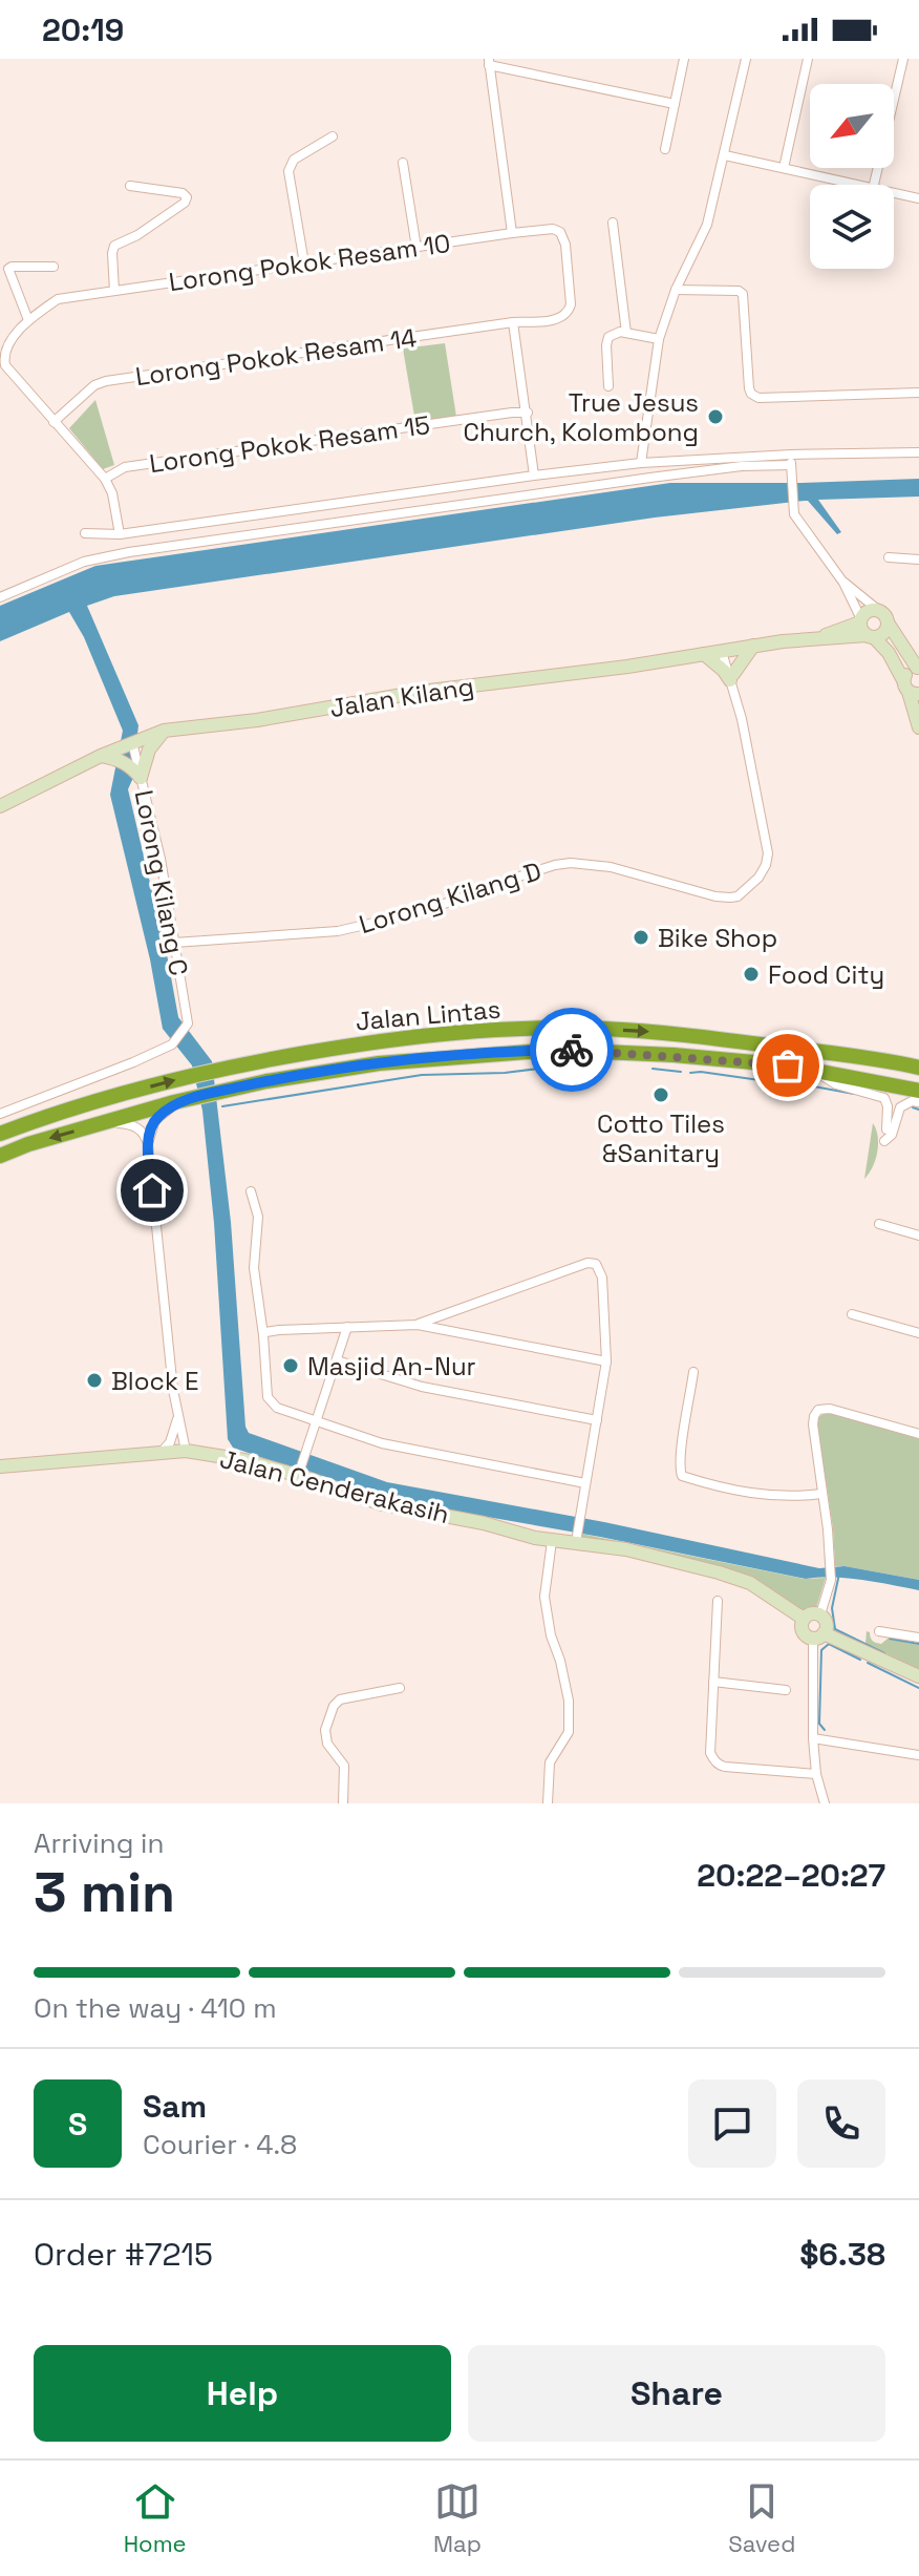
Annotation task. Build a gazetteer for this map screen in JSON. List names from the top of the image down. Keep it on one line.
{"streets":{"highway":["Jalan Lintas"],"street":["Lorong Pokok Resam 10","Lorong Pokok Resam 14","Lorong Pokok Resam 15","Jalan Kilang","Lorong Kilang C","Lorong Kilang D","Jalan Cenderakasih"]},"crossings":[["Lorong Pokok Resam 10","Lorong Pokok Resam 14"],["Jalan Kilang","Lorong Kilang C"],["Lorong Kilang C","Lorong Kilang D"]],"places":["True Jesus Church, Kolombong","Bike Shop","Food City","Cotto Tiles &Sanitary","Masjid An-Nur","Block E"],"north":"bottom left","page":{"status":"20:19","heading":["3 min","Arriving in","20:22–20:27"],"panel":["Sam","Courier · 4.8","Order #7215","$6.38"],"bar":"On the way · 410 m","round":"S","buttons":["Help","Share"],"tabs":["Home","Map","Saved"]}}
